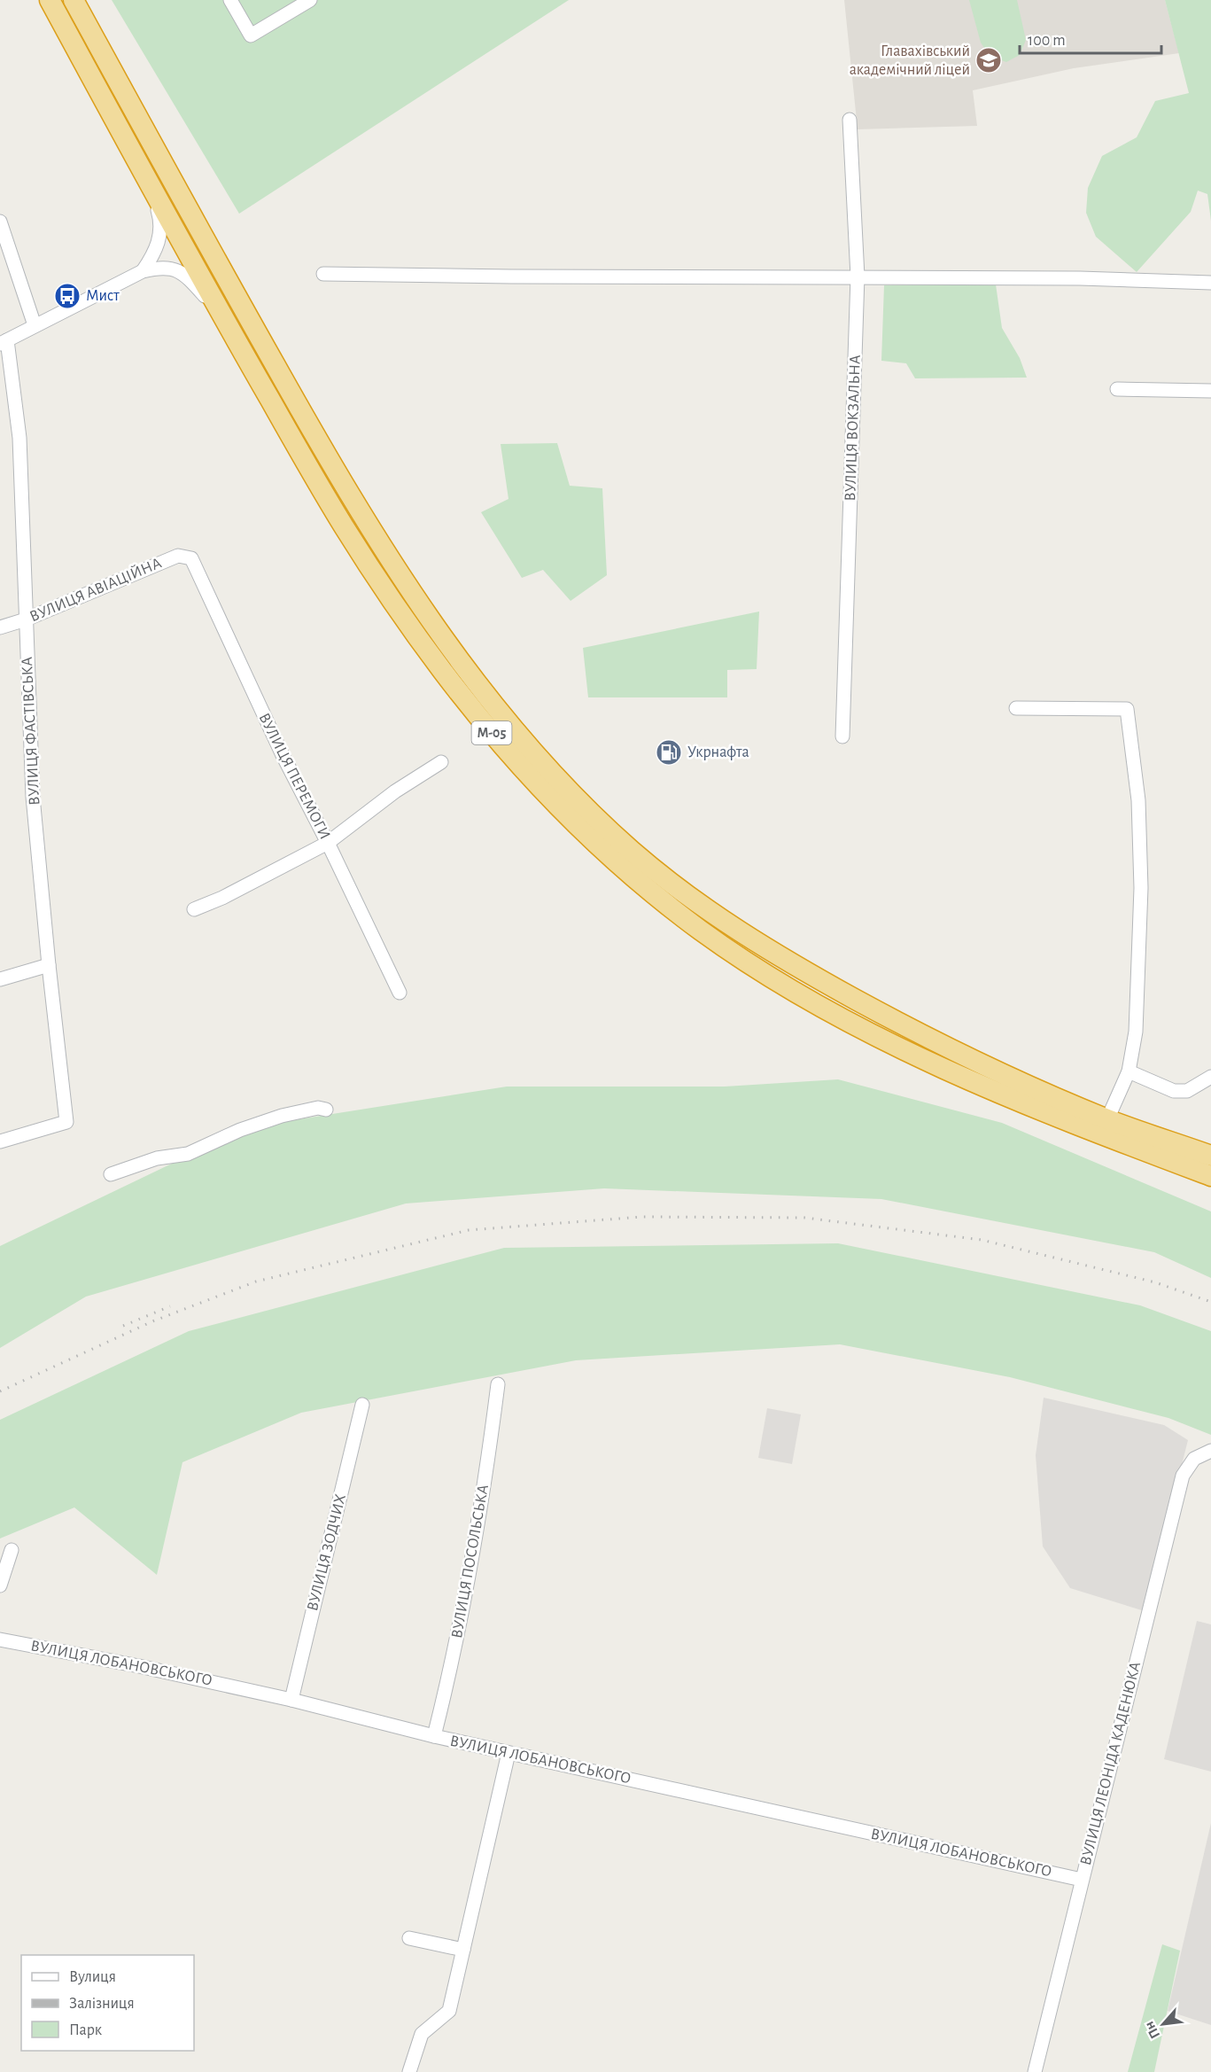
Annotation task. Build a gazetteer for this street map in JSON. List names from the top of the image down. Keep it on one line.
{"streets":{"highway":["М-05"],"street":["ВУЛИЦЯ ВОКЗАЛЬНА","ВУЛИЦЯ АВІАЦІЙНА","ВУЛИЦЯ ФАСТІВСЬКА","ВУЛИЦЯ ПЕРЕМОГИ","ВУЛИЦЯ ЗОДЧИХ","ВУЛИЦЯ ПОСОЛЬСЬКА","ВУЛИЦЯ ЛОБАНОВСЬКОГО","ВУЛИЦЯ ЛЕОНІДА КАДЕНЮКА"]},"crossings":[["ВУЛИЦЯ АВІАЦІЙНА","ВУЛИЦЯ ФАСТІВСЬКА"],["ВУЛИЦЯ АВІАЦІЙНА","ВУЛИЦЯ ПЕРЕМОГИ"],["ВУЛИЦЯ ЗОДЧИХ","ВУЛИЦЯ ЛОБАНОВСЬКОГО"],["ВУЛИЦЯ ПОСОЛЬСЬКА","ВУЛИЦЯ ЛОБАНОВСЬКОГО"],["ВУЛИЦЯ ЛОБАНОВСЬКОГО","ВУЛИЦЯ ЛЕОНІДА КАДЕНЮКА"]],"places":{"school or university":["Главахівський академічний ліцей"],"bus stop":["Мист"],"fuel station":["Укрнафта"]},"legend":["Вулиця","Залізниця","Парк"],"scale_bar":"100 m","north":"bottom left"}
